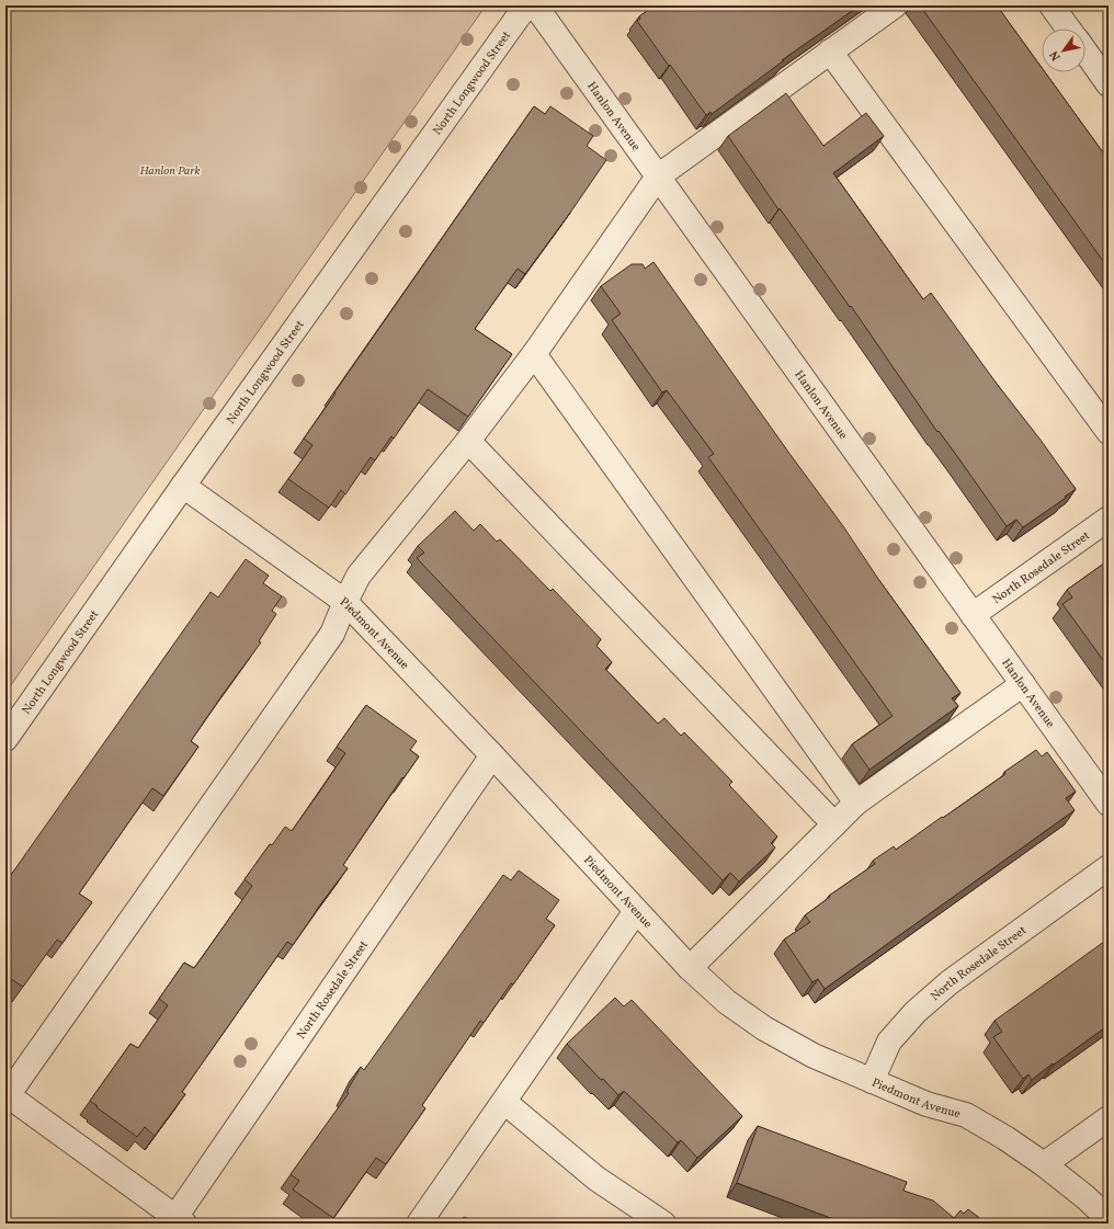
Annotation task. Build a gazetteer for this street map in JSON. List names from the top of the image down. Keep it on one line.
{"streets":{"street":["North Longwood Street","Hanlon Avenue","North Rosedale Street","Piedmont Avenue"]},"crossings":[["North Longwood Street","Piedmont Avenue"],["Hanlon Avenue","North Rosedale Street"],["North Rosedale Street","Piedmont Avenue"]],"parks":["Hanlon Park"],"north":"bottom left"}
